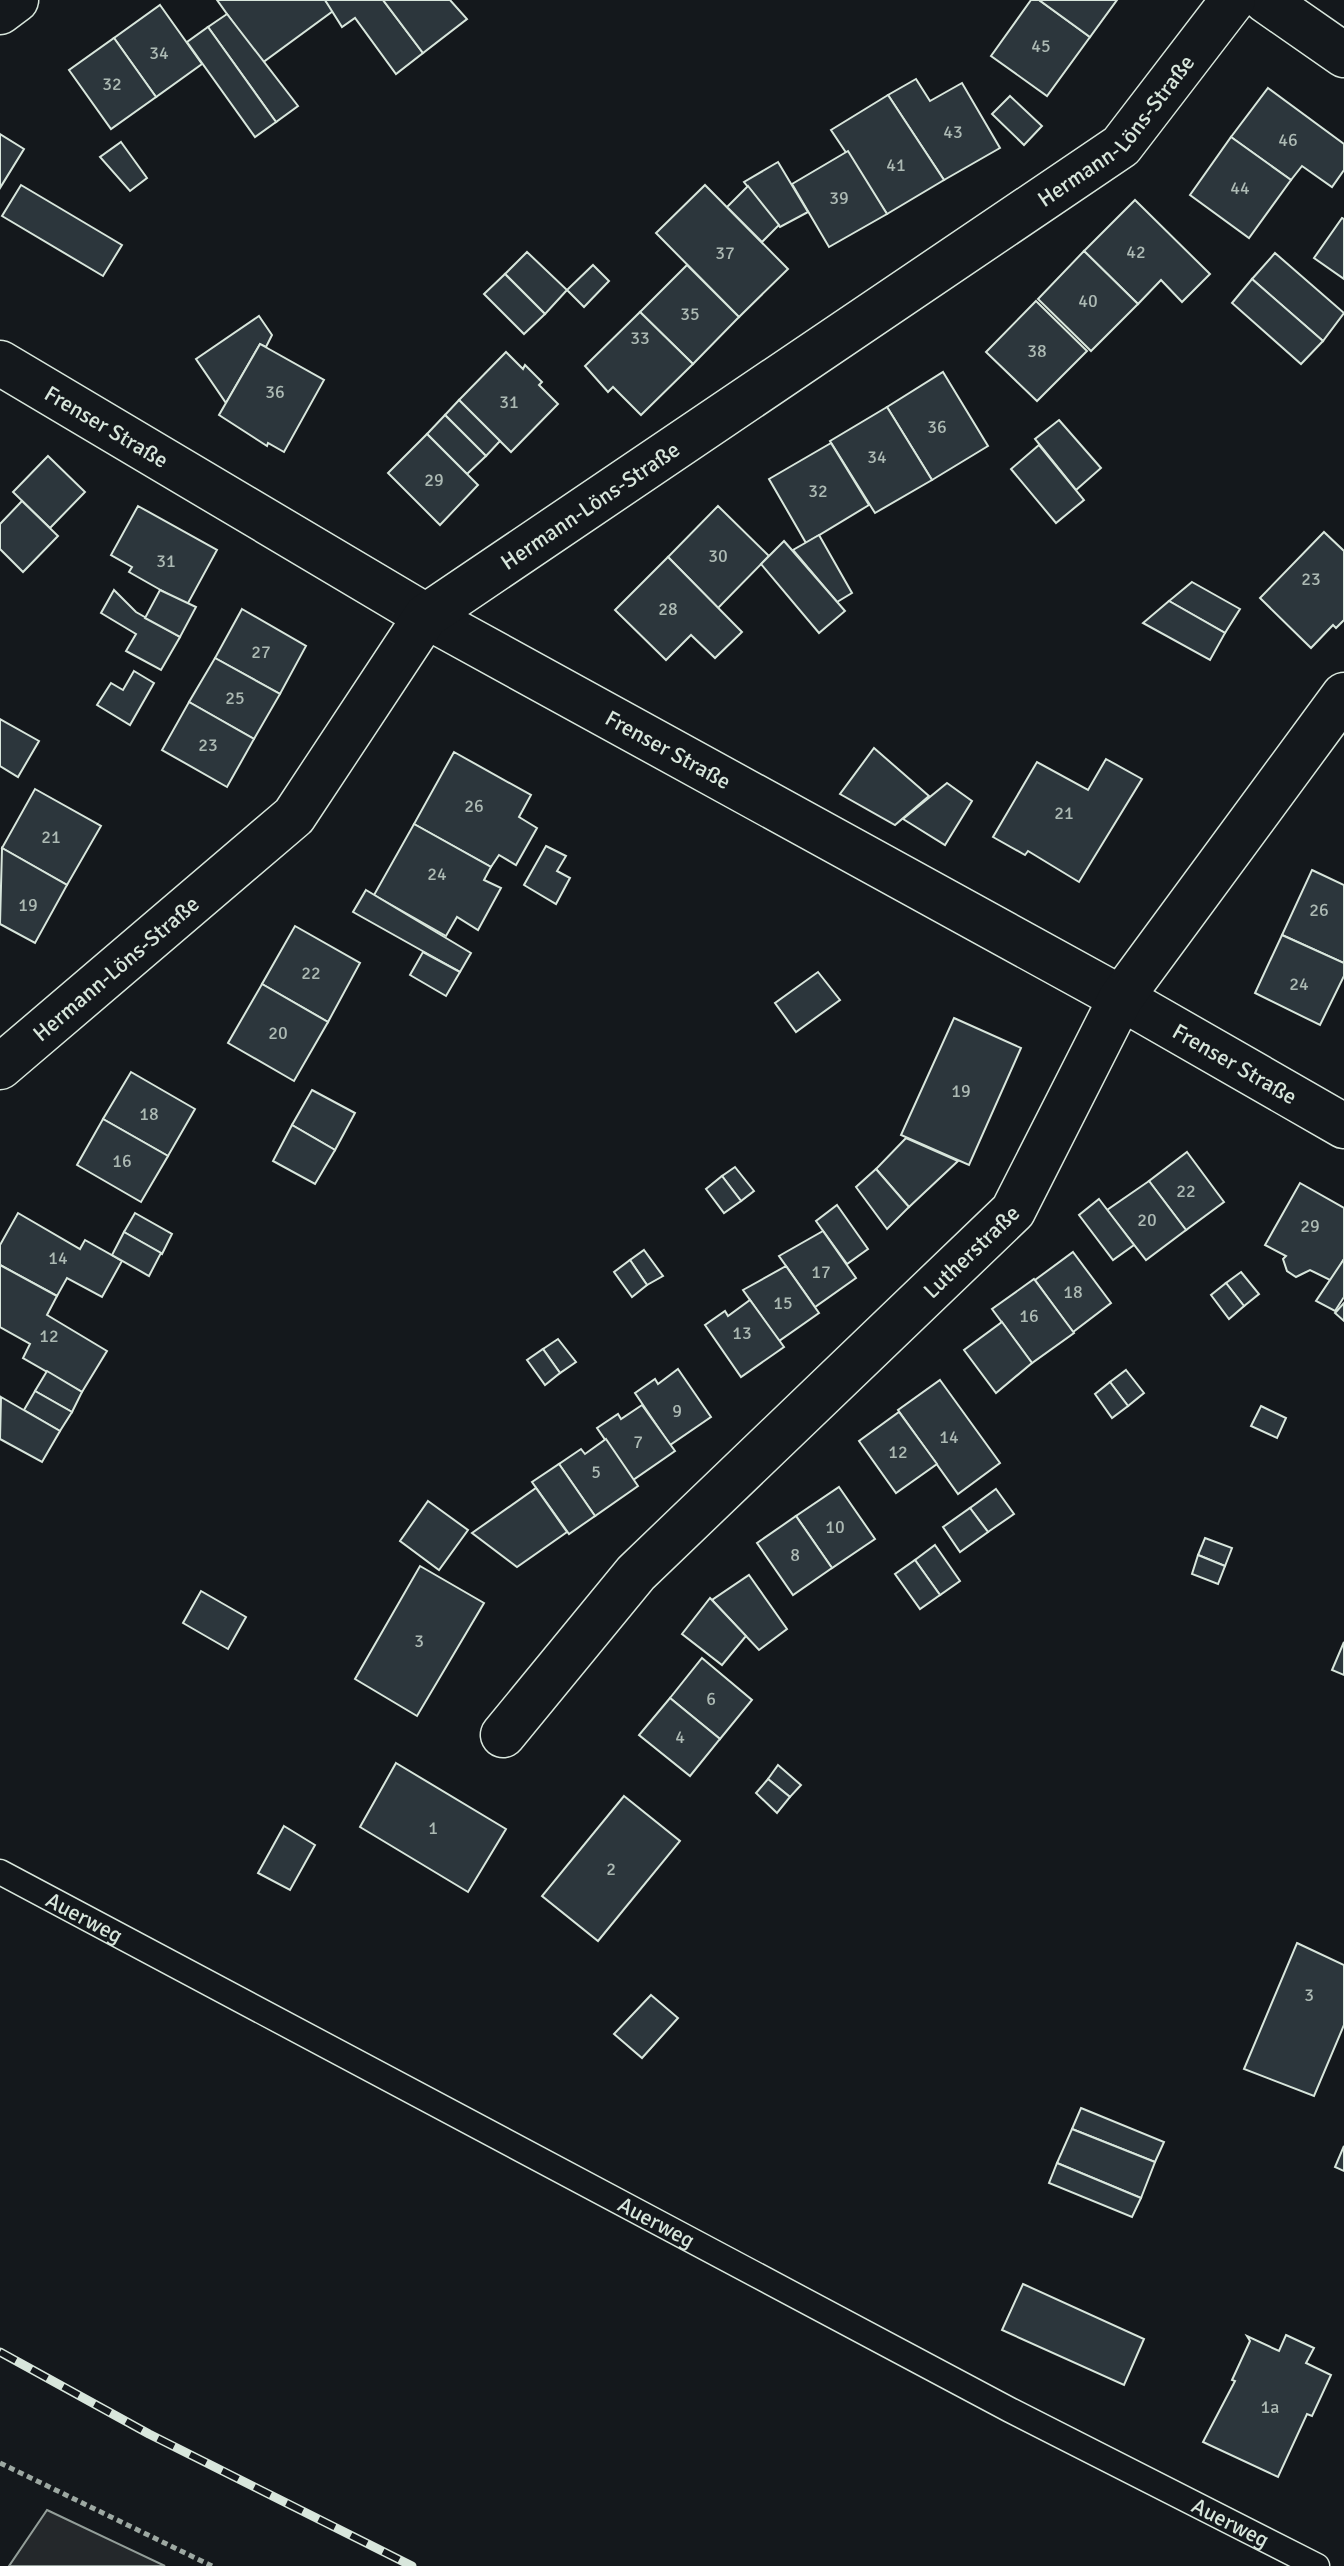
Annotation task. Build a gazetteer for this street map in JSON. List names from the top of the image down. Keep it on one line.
{"streets":{"street":["Hermann-Löns-Straße","Frenser Straße","Lutherstraße"],"lane":["Auerweg"]},"crossings":[["Hermann-Löns-Straße","Frenser Straße"],["Frenser Straße","Lutherstraße"]],"house_numbers":["45","34","32","43","46","41","44","39","42","37","40","35","33","38","36","31","36","34","29","32","30","31","23","28","27","25","23","26","21","21","24","19","26","22","24","20","19","18","16","22","20","29","14","17","18","15","16","13","12","9","14","7","12","5","10","8","3","6","4","1","2","3","1a"]}
